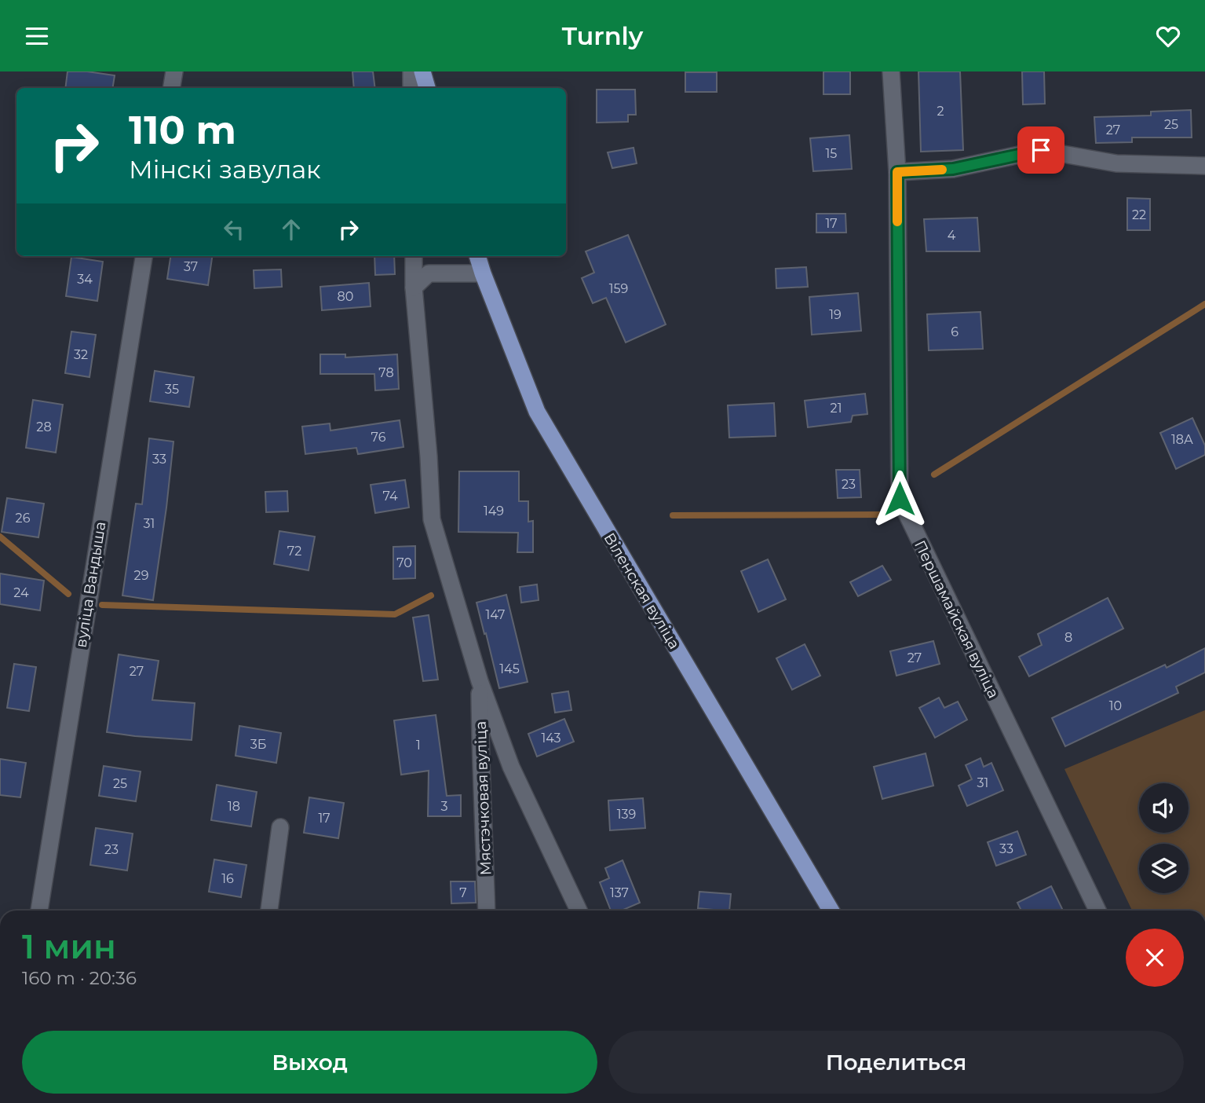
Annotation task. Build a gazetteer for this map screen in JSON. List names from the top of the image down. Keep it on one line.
{"streets":{"main road":["Віленская вуліца"],"street":["вуліца Вандыша","Першамайская вуліца","Мястэчковая вуліца"]},"house_numbers":["2","25","27","15","22","17","4","37","34","159","80","19","6","32","78","35","21","28","76","18А","33","23","74","149","26","31","72","70","29","24","147","8","27","145","27","10","143","3Б","1","31","25","18","3","139","17","33","23","16","7","137"],"page":{"header":"Turnly","turn":["110 m","Мінскі завулак"],"heading":["1 мин","160 m · 20:36"],"buttons":["Выход","Поделиться"]}}
